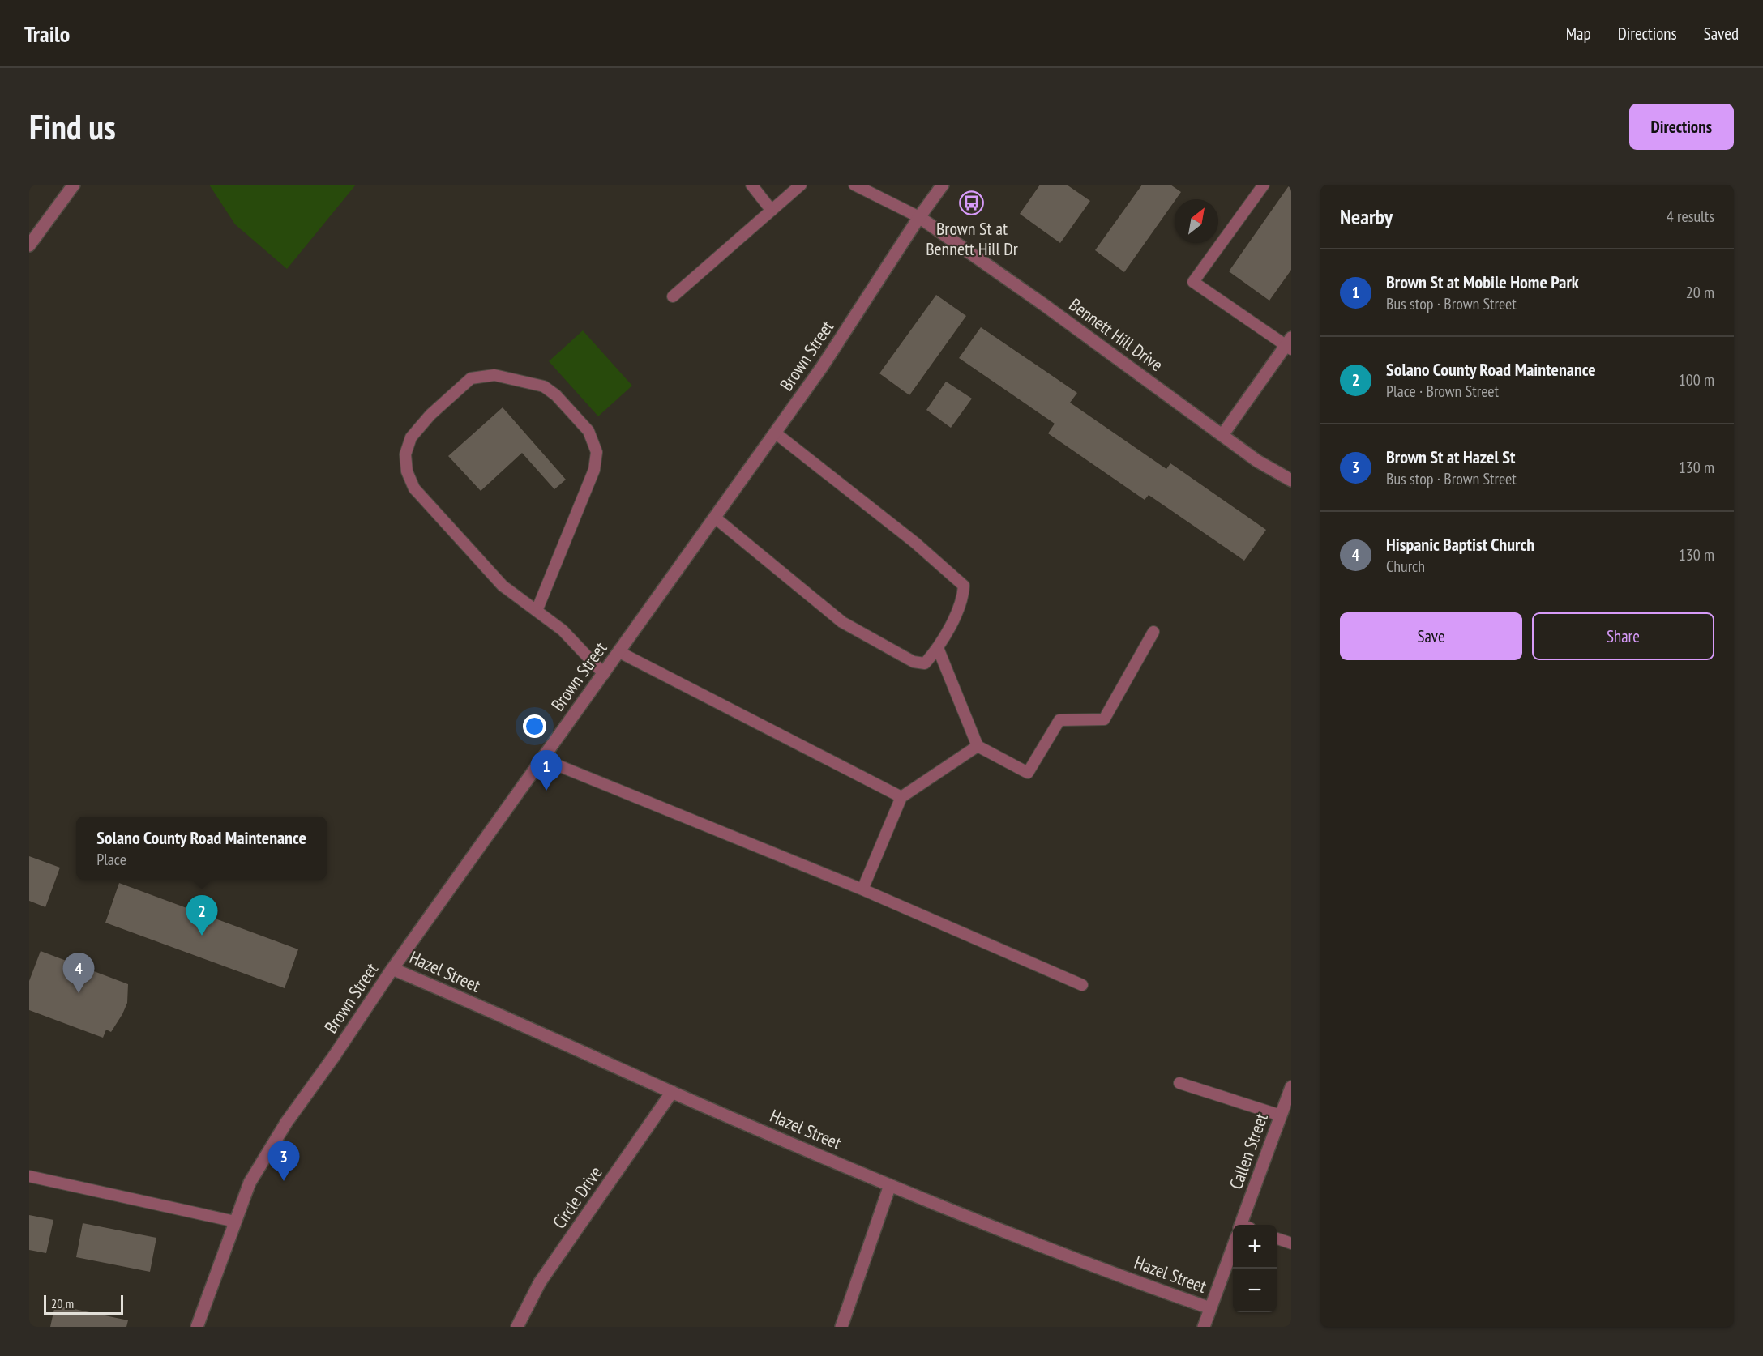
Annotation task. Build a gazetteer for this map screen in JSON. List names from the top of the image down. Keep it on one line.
{"streets":{"street":["Bennett Hill Drive","Brown Street","Hazel Street","Callen Street","Circle Drive"]},"crossings":[["Bennett Hill Drive","Brown Street"],["Brown Street","Hazel Street"],["Hazel Street","Callen Street"],["Hazel Street","Circle Drive"]],"places":{"bus stop":["Brown St at Bennett Hill Dr"]},"scale_bar":"20 m","north":"top right","page":{"header":"Trailo","nav":["Map","Directions","Saved"],"buttons":["Directions",["Save","Share"]],"title":"Find us","heading":["Nearby","4 results"],"list":[{"mark":"1","name":"Brown St at Mobile Home Park","note":"Bus stop · Brown Street","value":"20 m"},{"mark":"2","name":"Solano County Road Maintenance","note":"Place · Brown Street","value":"100 m"},{"mark":"3","name":"Brown St at Hazel St","note":"Bus stop · Brown Street","value":"130 m"},{"mark":"4","name":"Hispanic Baptist Church","note":"Church","value":"130 m"}],"pins":["1","2","4","3"],"popup":["Solano County Road Maintenance","Place"],"map_buttons":["+","−"],"scale":"20 m"}}
